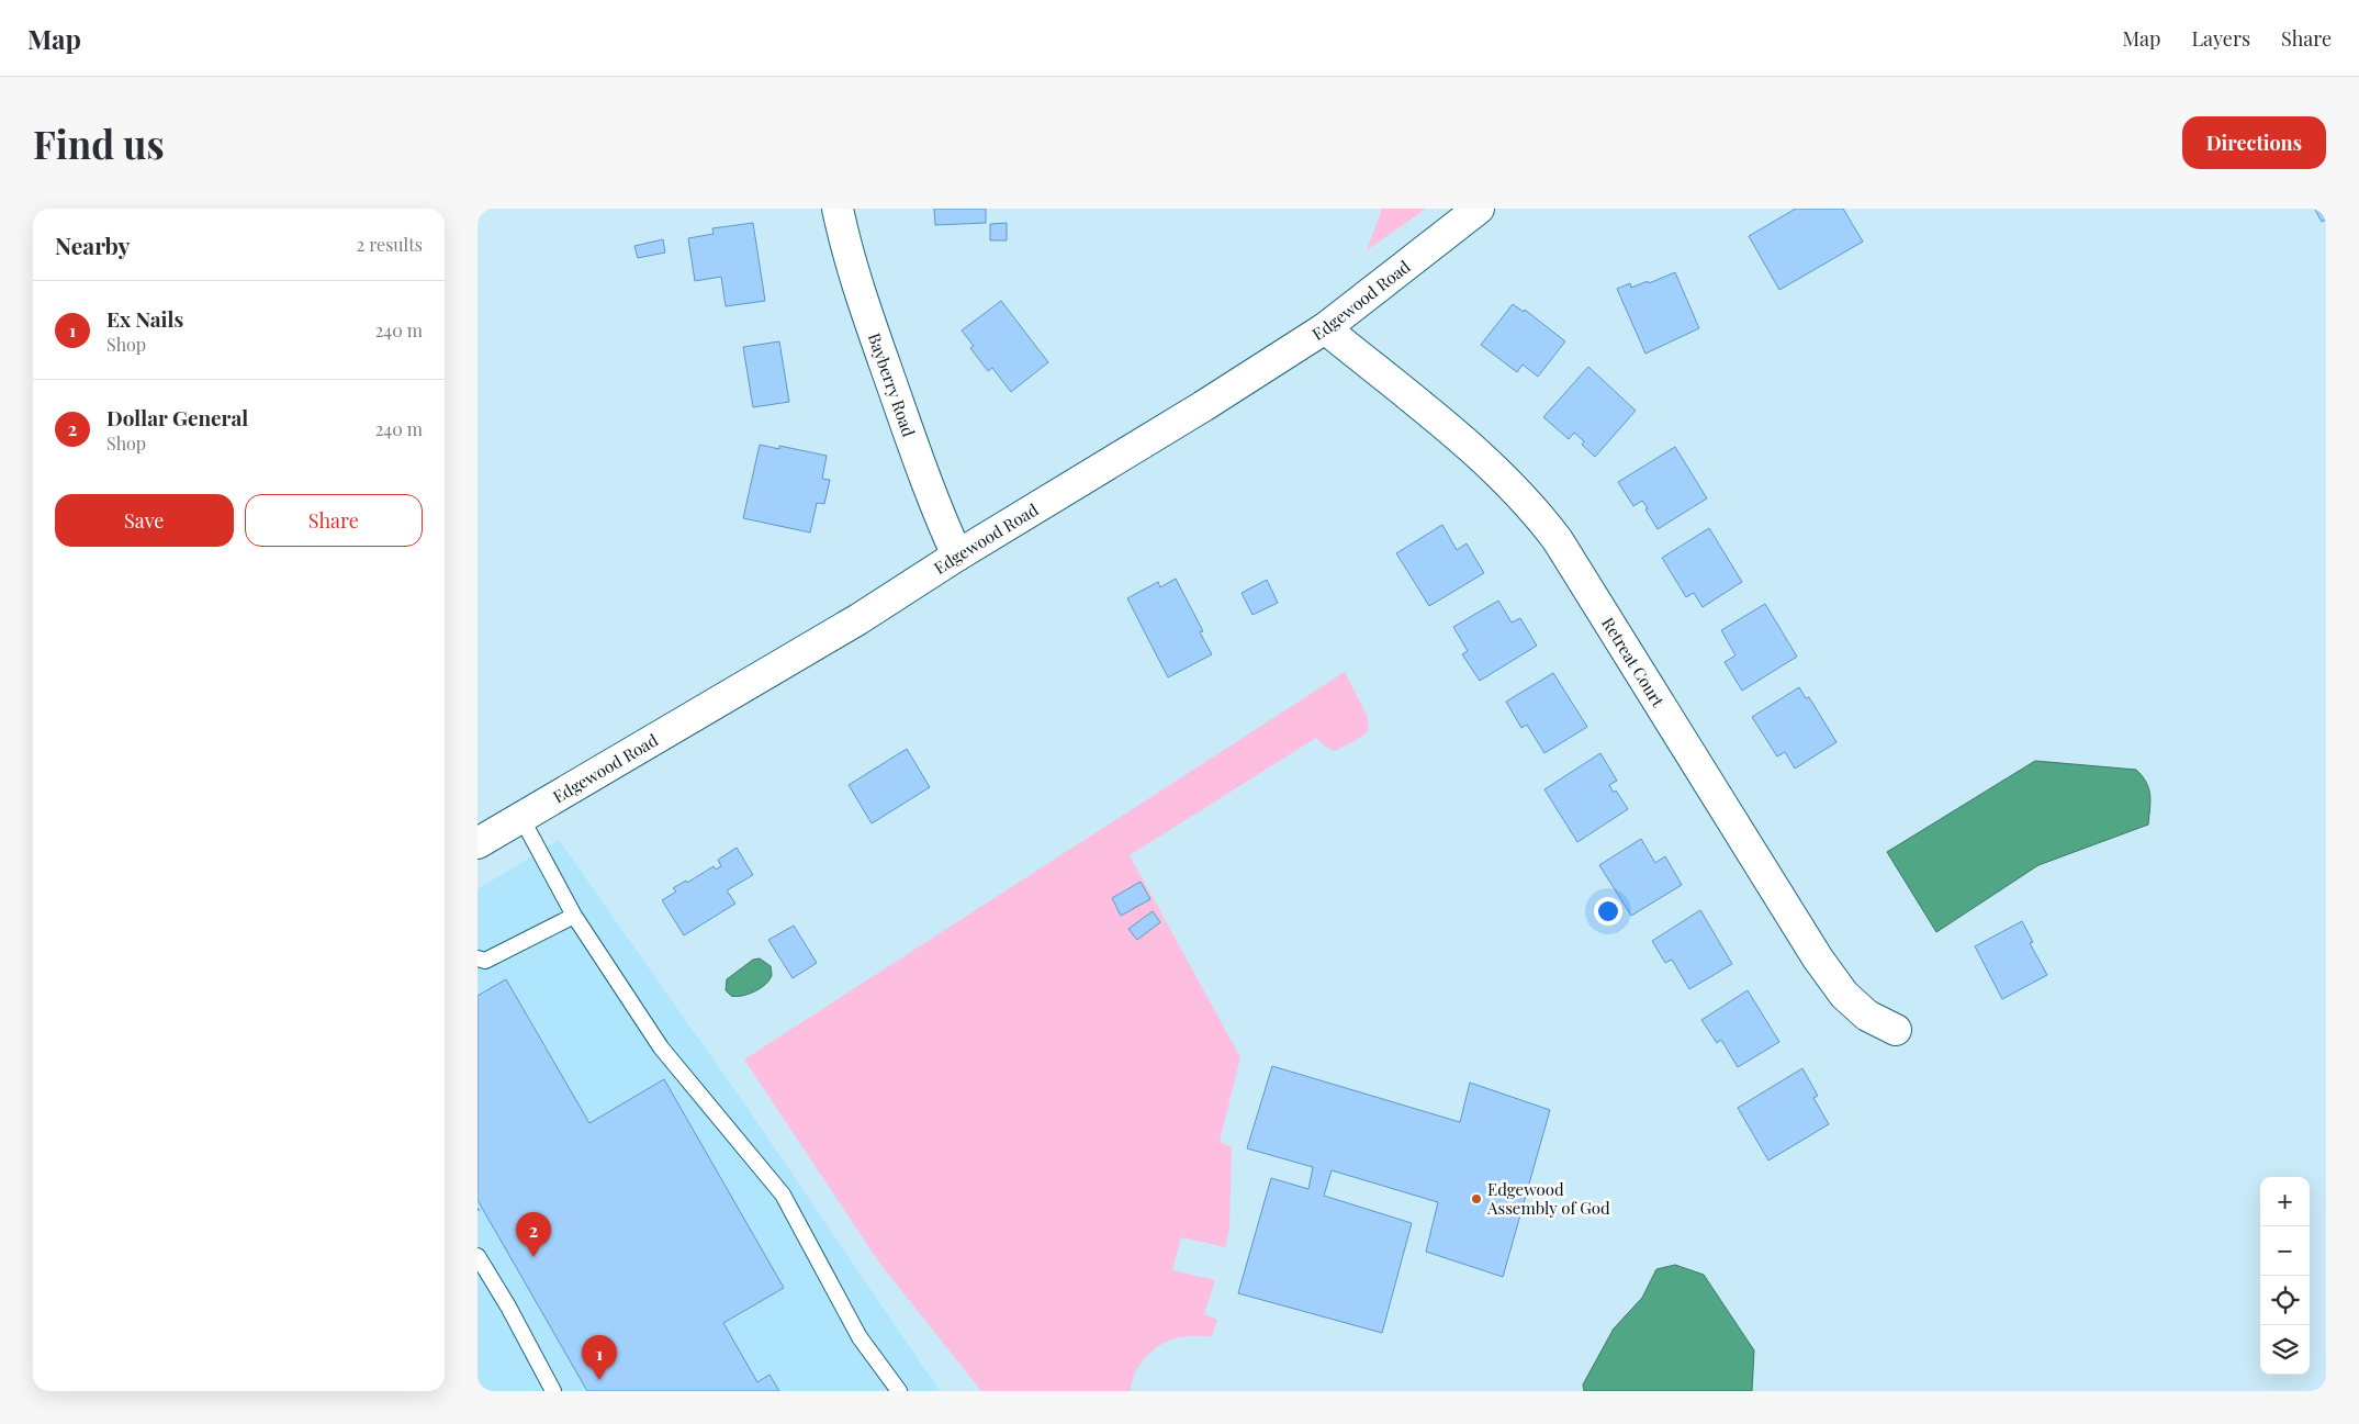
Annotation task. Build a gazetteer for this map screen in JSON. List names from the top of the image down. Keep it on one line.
{"streets":{"street":["Edgewood Road","Bayberry Road","Retreat Court"]},"crossings":[["Edgewood Road","Bayberry Road"],["Edgewood Road","Retreat Court"]],"places":["Edgewood Assembly of God"],"page":{"header":"Map","nav":["Map","Layers","Share"],"buttons":["Directions",["Save","Share"]],"title":"Find us","heading":["Nearby","2 results"],"list":[{"mark":"1","name":"Ex Nails","note":"Shop","value":"240 m"},{"mark":"2","name":"Dollar General","note":"Shop","value":"240 m"}],"map_buttons":["+","−"],"pins":["2","1"]}}
